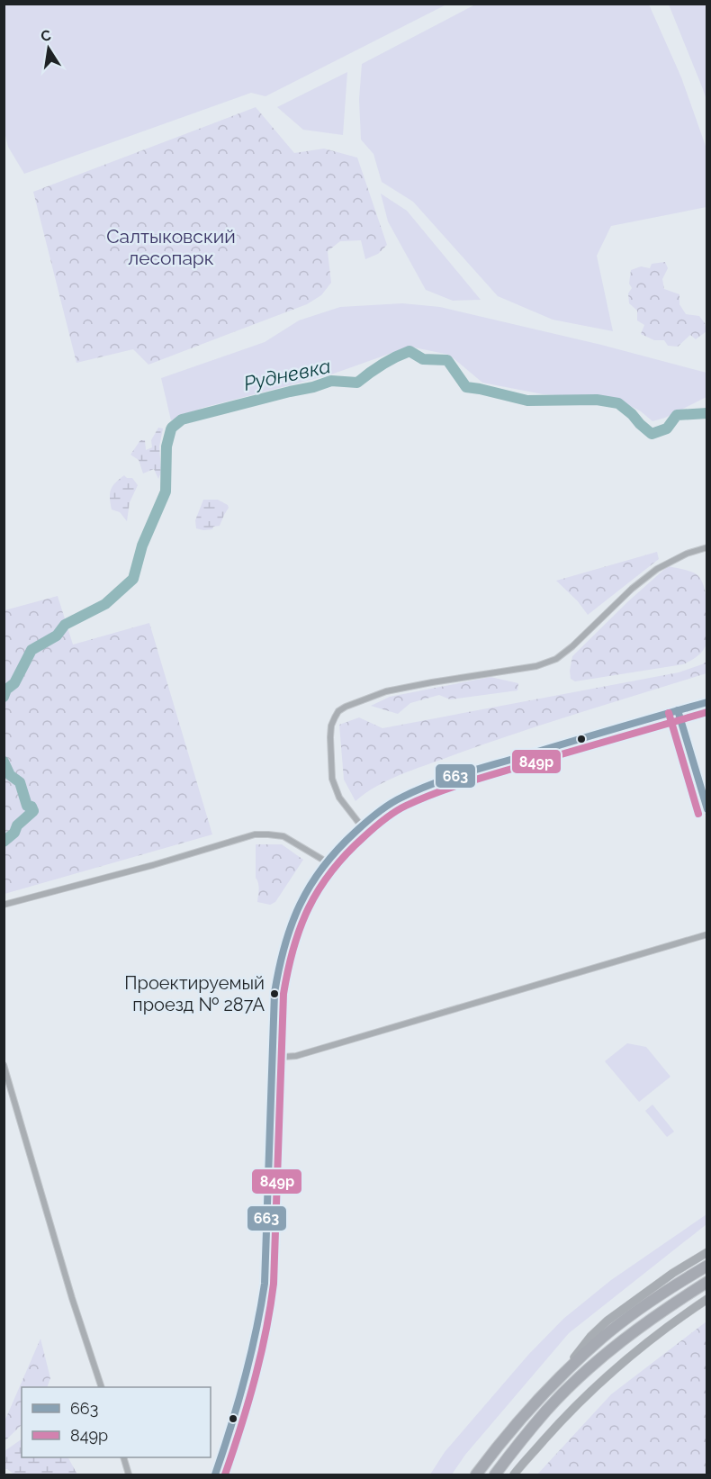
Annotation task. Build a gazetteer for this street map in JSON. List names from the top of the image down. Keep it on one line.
{"water":["Рудневка"],"parks":["Салтыковский лесопарк"],"places":["Проектируемый проезд № 287А"],"lines":["transit line 663","transit line 849р"],"legend":["663","849р"],"north":"top"}
